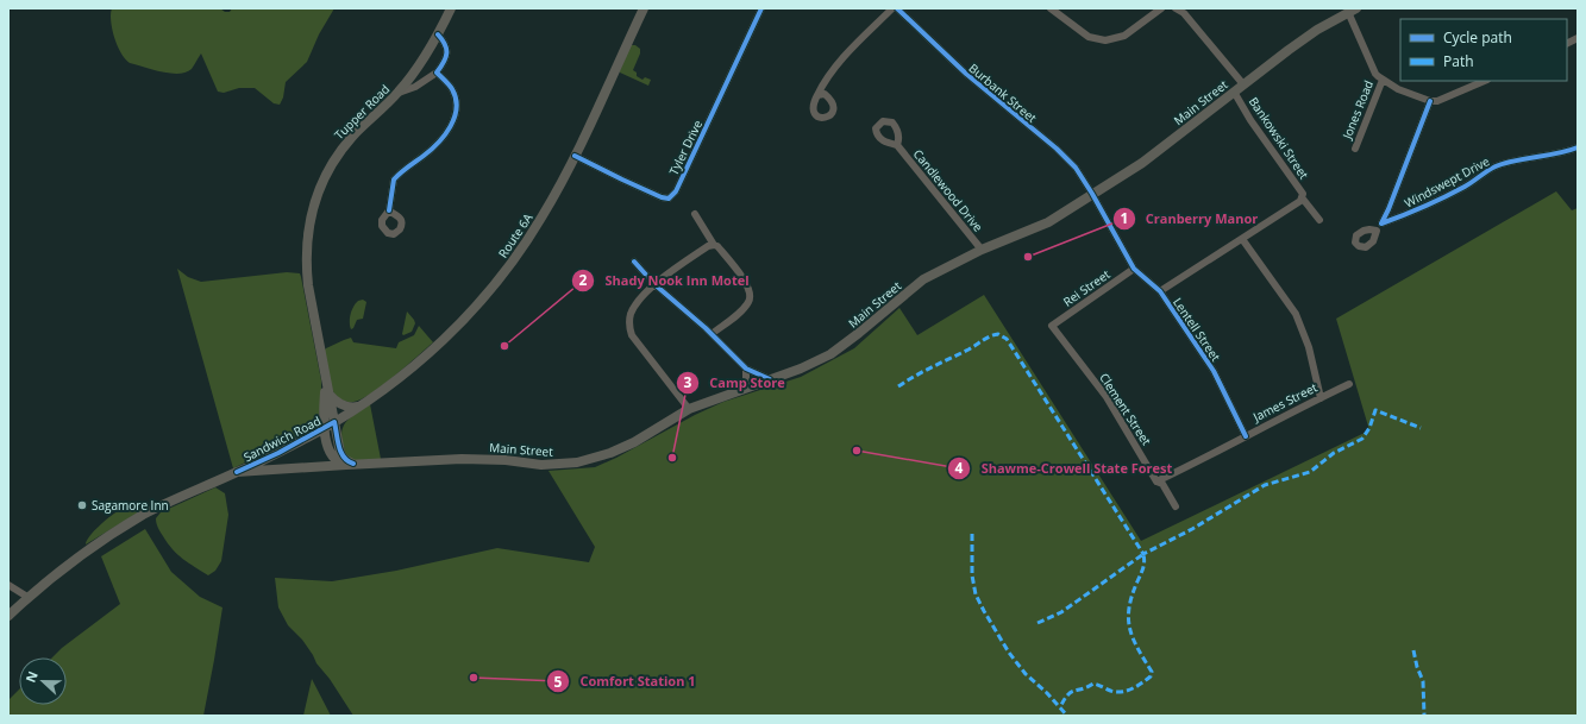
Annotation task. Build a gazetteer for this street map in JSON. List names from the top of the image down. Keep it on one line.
{"streets":{"main road":["Main Street","Tupper Road","Route 6A","Sandwich Road"],"street":["Burbank Street","Jones Road","Bankowski Street","Tyler Drive","Windswept Drive","Candlewood Drive","Rei Street","Lentell Street","James Street","Clement Street"]},"crossings":[["Burbank Street","Main Street"],["Burbank Street","Lentell Street"],["Main Street","Bankowski Street"],["Main Street","Candlewood Drive"],["Main Street","Lentell Street"],["Main Street","Sandwich Road"],["Tupper Road","Route 6A"],["Tupper Road","Sandwich Road"],["Tyler Drive","Route 6A"],["Route 6A","Sandwich Road"],["Rei Street","Lentell Street"],["Rei Street","Clement Street"],["Lentell Street","James Street"],["James Street","Clement Street"]],"places":["Cranberry Manor","Shady Nook Inn Motel","Shawme-Crowell State Forest","Camp Store","Sagamore Inn","Comfort Station 1"],"legend":["Cycle path","Path"],"north":"left"}
